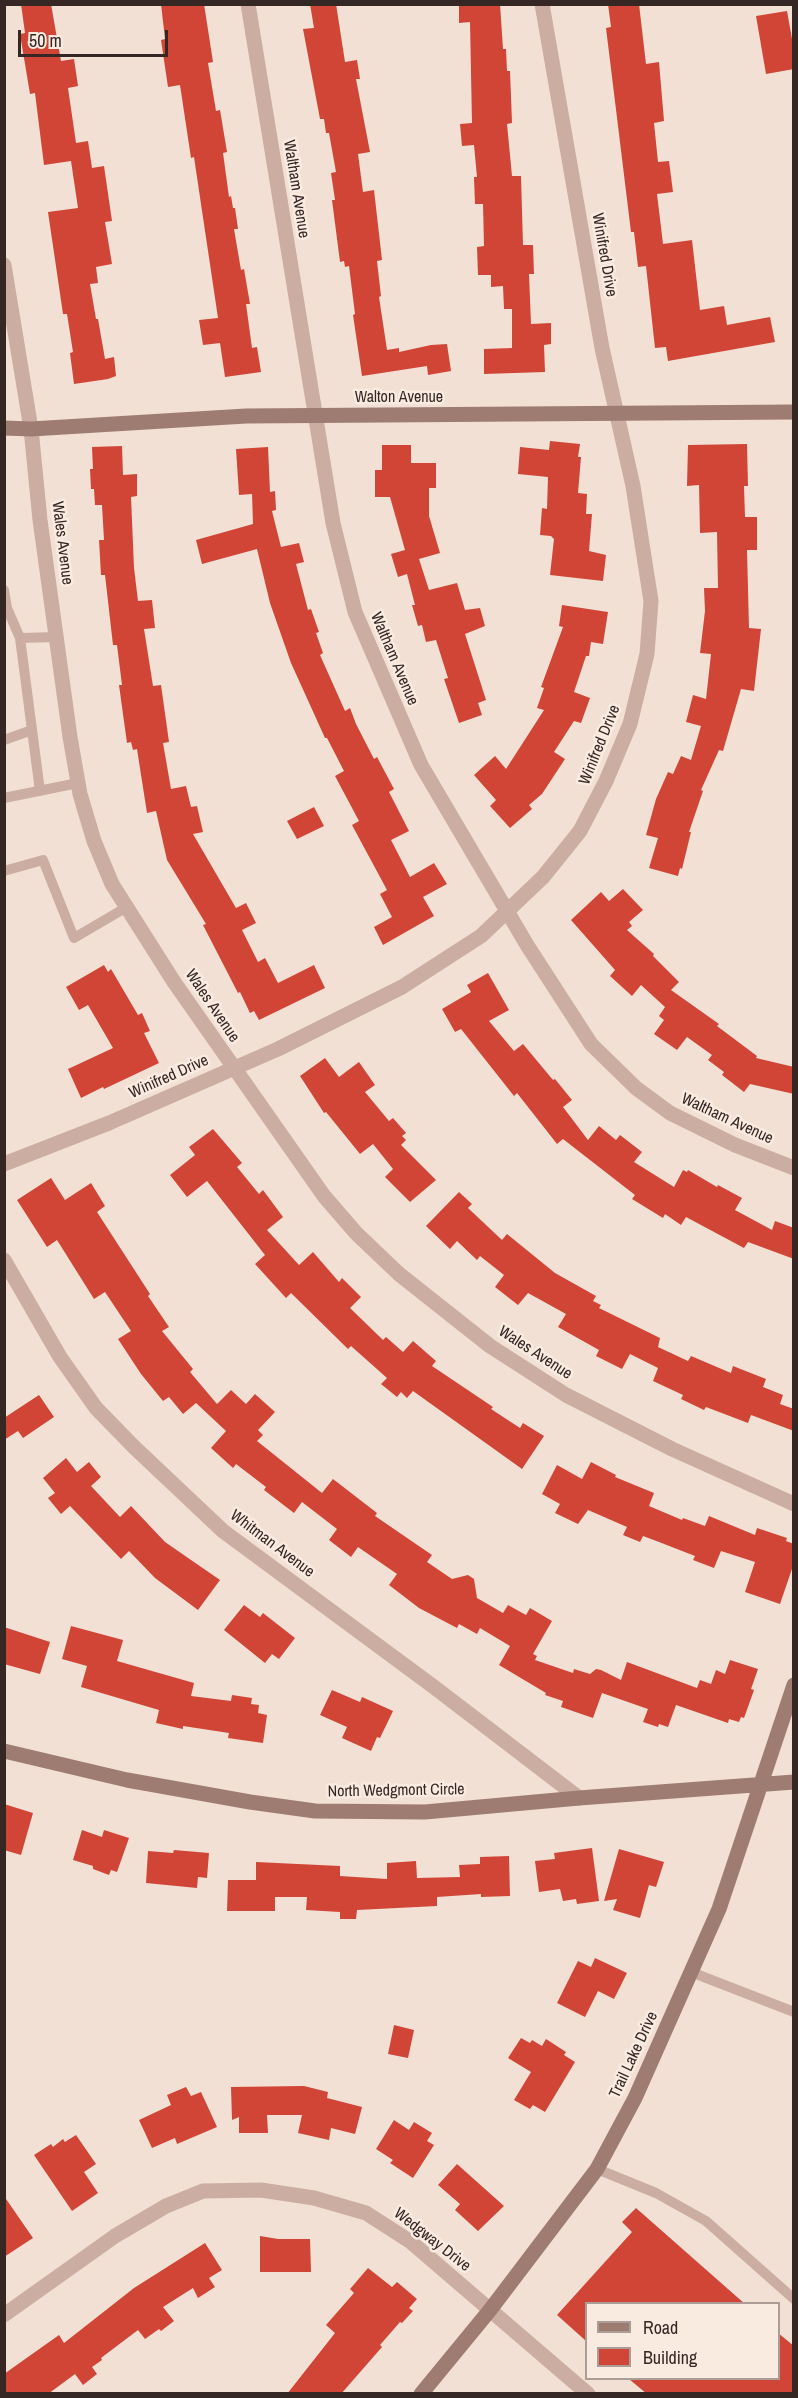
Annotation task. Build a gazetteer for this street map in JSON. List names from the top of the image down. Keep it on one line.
{"streets":{"street":["Waltham Avenue","Winifred Drive","Walton Avenue","Wales Avenue","Whitman Avenue","North Wedgmont Circle","Trail Lake Drive","Wedgway Drive"]},"crossings":[["Waltham Avenue","Winifred Drive"],["Waltham Avenue","Walton Avenue"],["Winifred Drive","Walton Avenue"],["Winifred Drive","Wales Avenue"],["Walton Avenue","Wales Avenue"],["Whitman Avenue","North Wedgmont Circle"],["North Wedgmont Circle","Trail Lake Drive"],["Trail Lake Drive","Wedgway Drive"]],"legend":["Road","Building"],"scale_bar":"50 m"}
